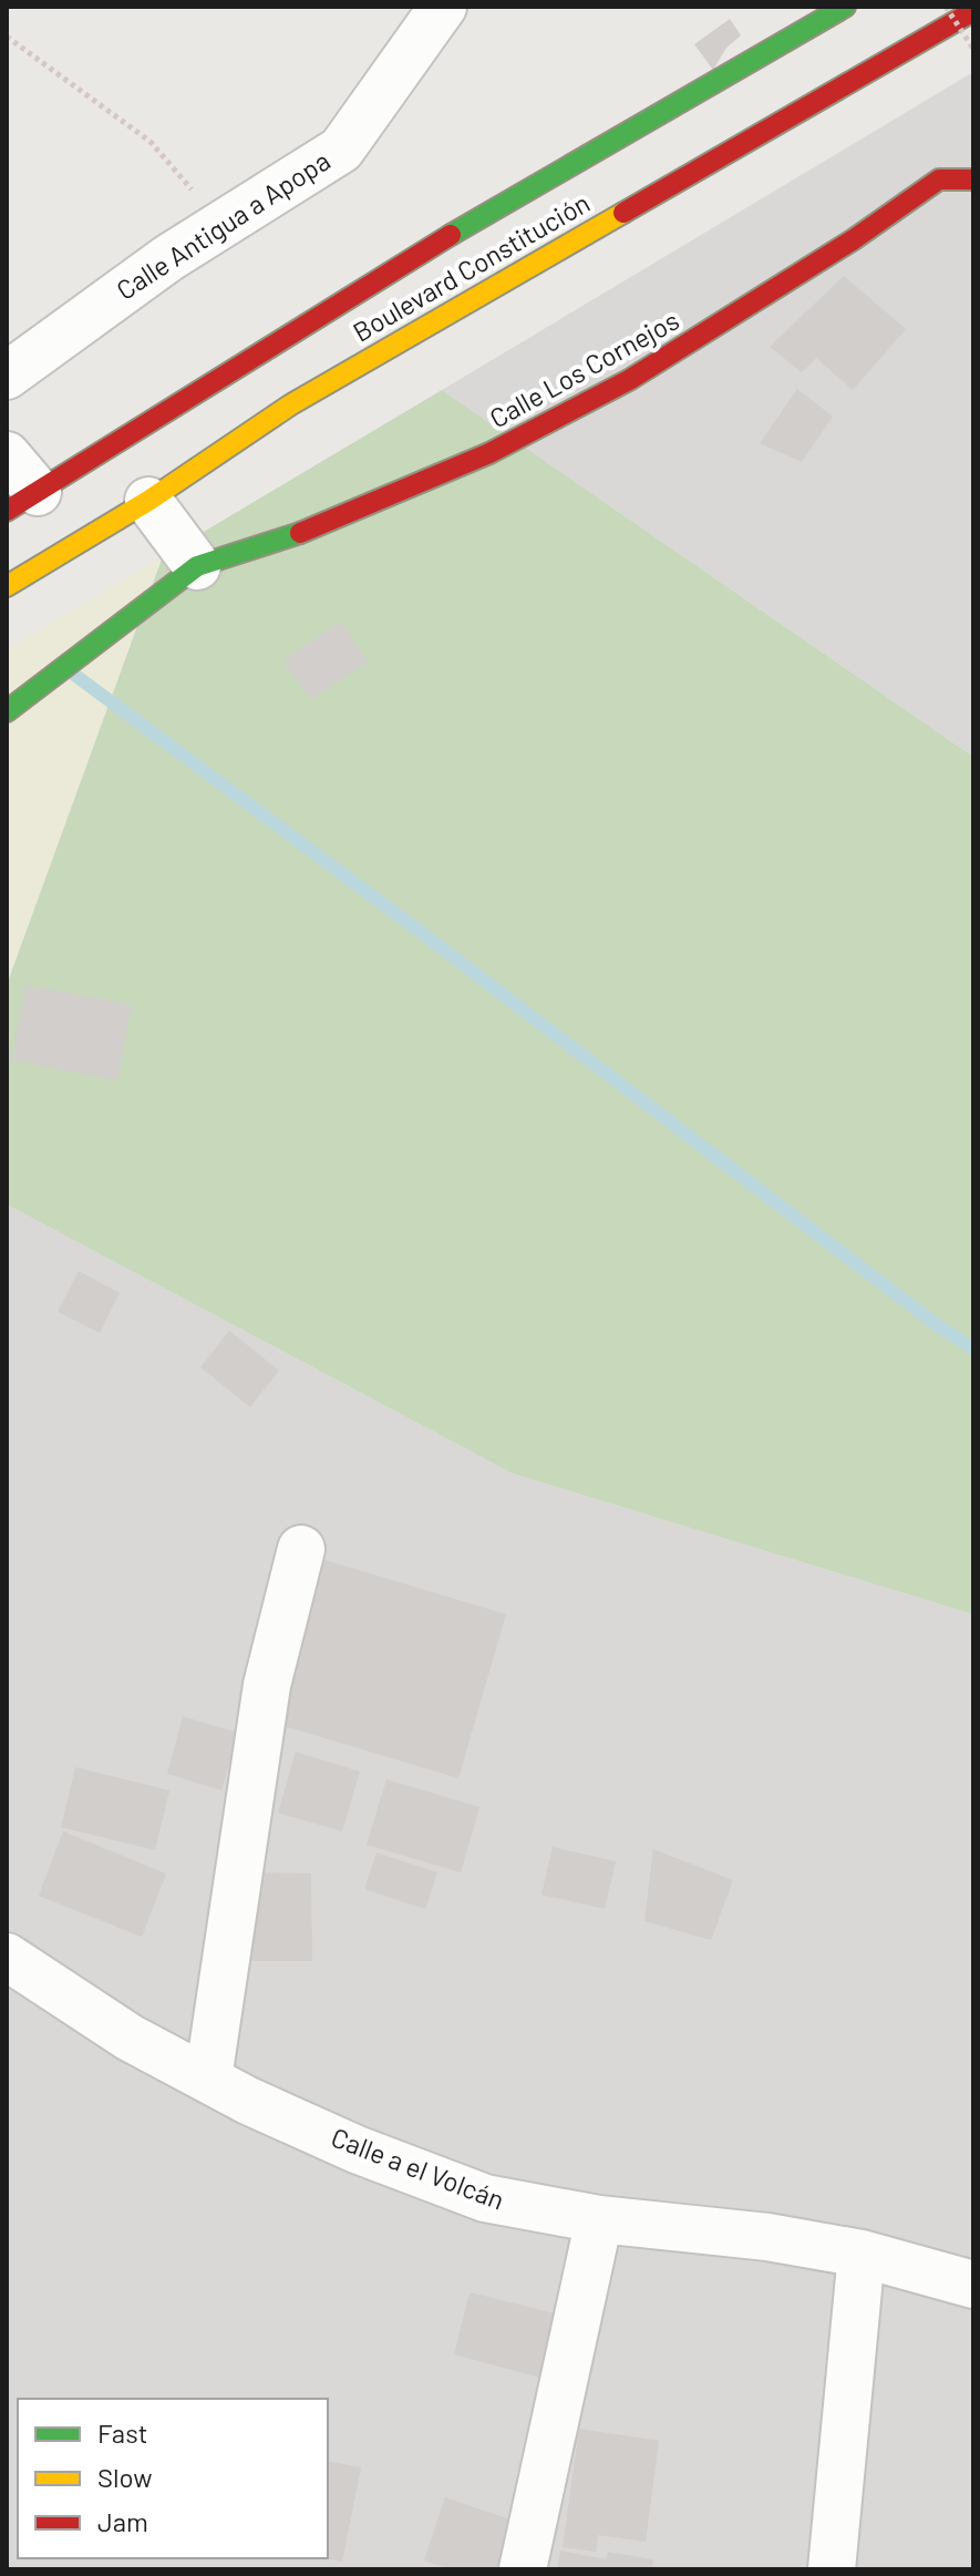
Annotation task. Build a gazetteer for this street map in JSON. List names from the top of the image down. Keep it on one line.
{"streets":{"main road":["Boulevard Constitución","Calle Los Cornejos"],"street":["Calle Antigua a Apopa","Calle a el Volcán"]},"legend":["Fast","Slow","Jam"]}
